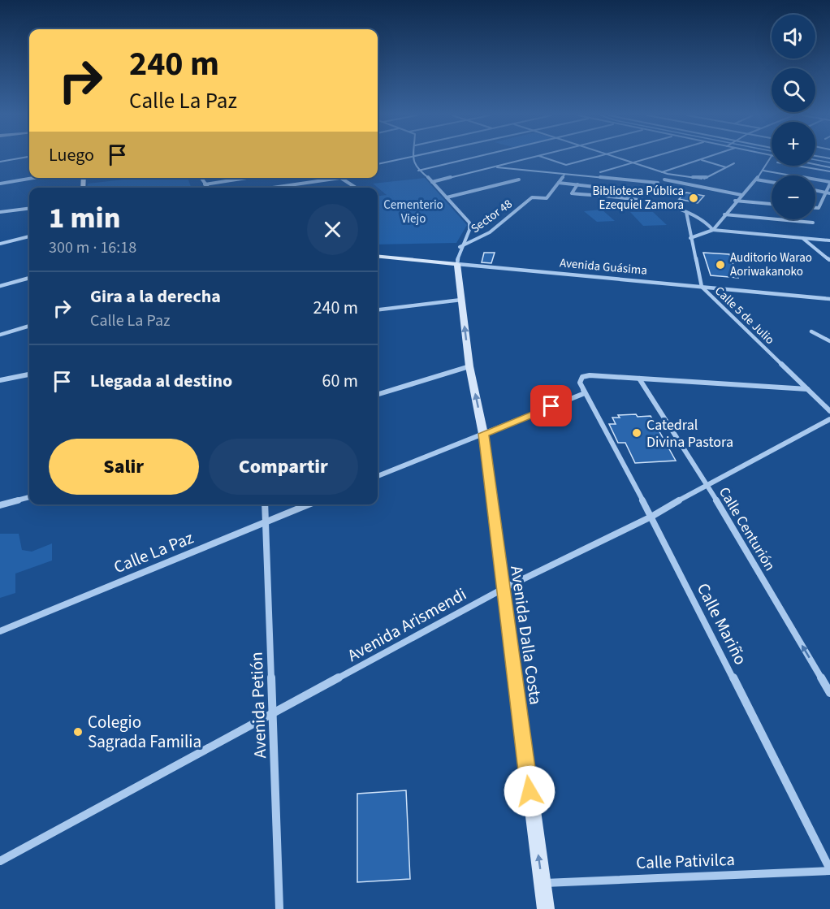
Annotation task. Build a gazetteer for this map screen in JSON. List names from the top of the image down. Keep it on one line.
{"streets":{"main road":["Avenida Guásima","Avenida Dalla Costa"],"street":["Sector 48","Calle 5 de Julio","Calle Centurión","Calle La Paz","Calle Mariño","Avenida Arismendi","Avenida Petión","Calle Pativilca"]},"crossings":[["Avenida Guásima","Calle 5 de Julio"],["Avenida Guásima","Avenida Dalla Costa"],["Calle Centurión","Avenida Arismendi"],["Calle La Paz","Avenida Petión"],["Calle Mariño","Avenida Arismendi"],["Calle Mariño","Calle Pativilca"],["Avenida Arismendi","Avenida Dalla Costa"],["Avenida Arismendi","Avenida Petión"],["Avenida Dalla Costa","Calle Pativilca"]],"one_way":["Calle Centurión","Avenida Dalla Costa"],"parks":["Cementerio Viejo"],"places":["Biblioteca Pública Ezequiel Zamora","Auditorio Warao Aoriwakanoko","Catedral Divina Pastora","Colegio Sagrada Familia"],"page":{"map_buttons":["+","−"],"turn":["240 m","Calle La Paz"],"then":"Luego","heading":["1 min","300 m · 16:18"],"list":[{"name":"Gira a la derecha","note":"Calle La Paz","value":"240 m"},{"name":"Llegada al destino","value":"60 m"}],"buttons":["Salir","Compartir"]}}
